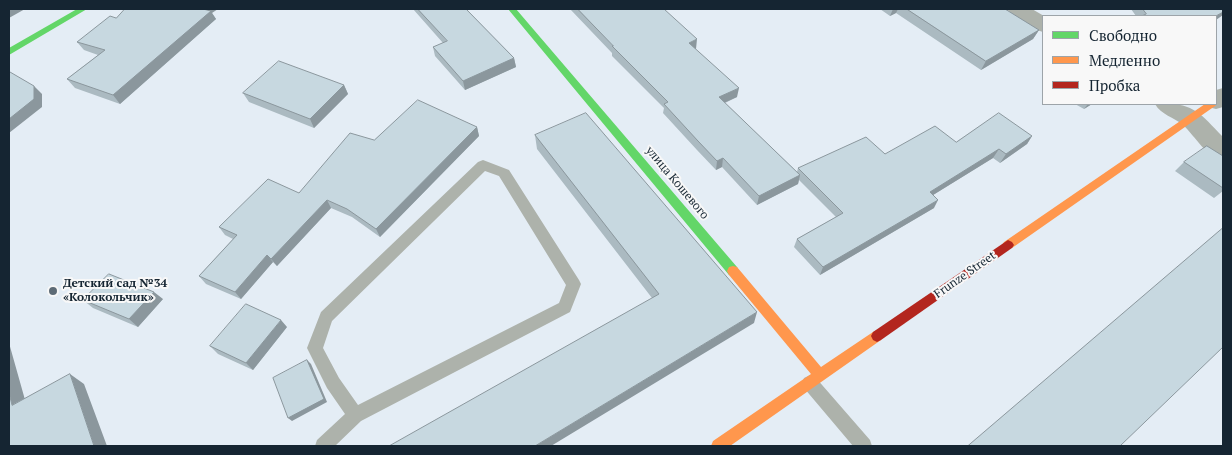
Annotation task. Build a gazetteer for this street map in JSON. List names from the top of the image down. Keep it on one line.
{"streets":{"street":["улица Кошевого","Frunze Street"]},"crossings":[["улица Кошевого","Frunze Street"]],"places":["Детский сад №34 «Колокольчик»"],"legend":["Свободно","Медленно","Пробка"]}
